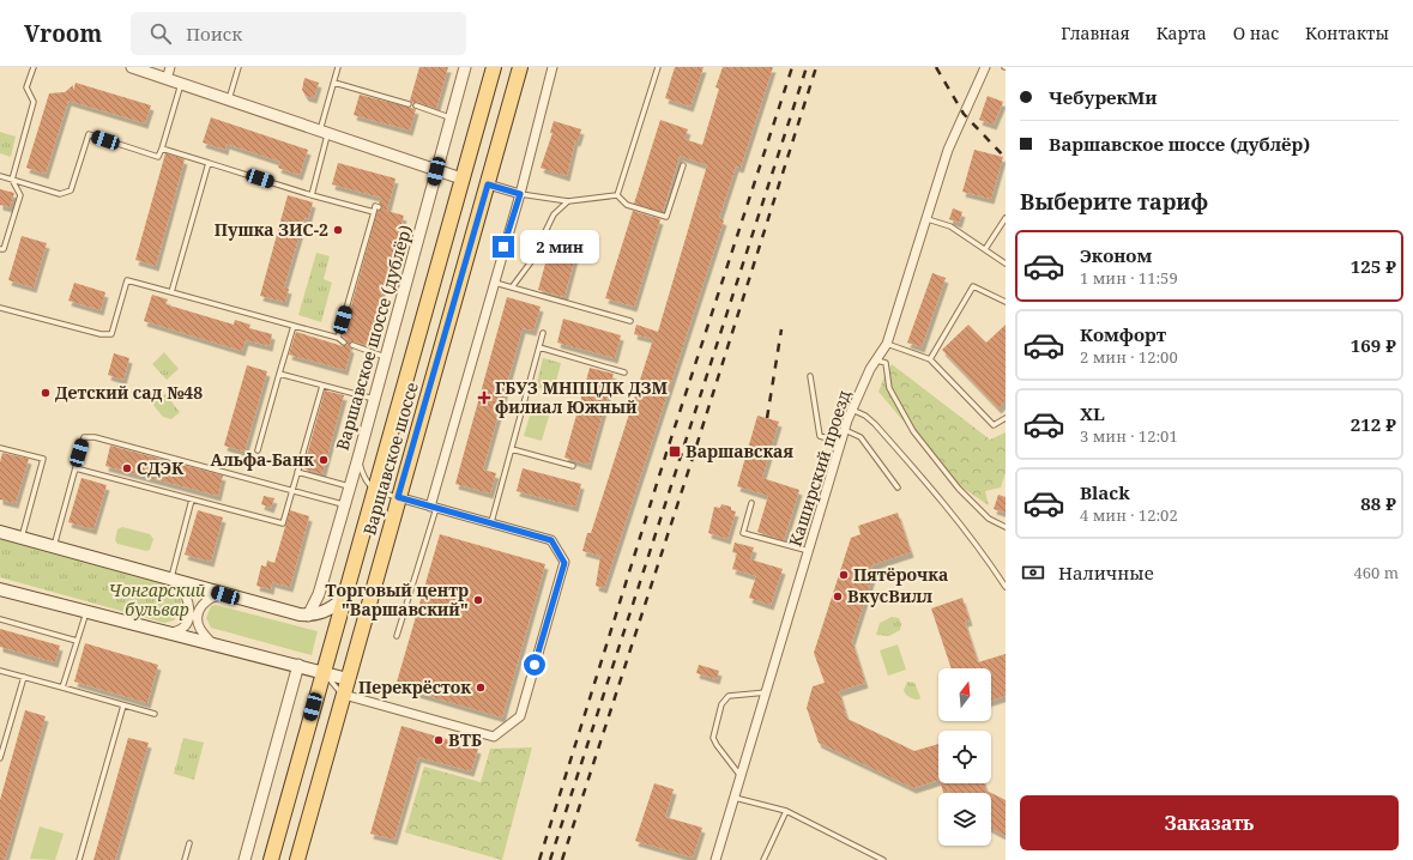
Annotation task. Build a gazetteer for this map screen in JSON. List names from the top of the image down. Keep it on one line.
{"streets":{"main road":["Варшавское шоссе"],"street":["Варшавское шоссе (дублёр)","Каширский проезд"]},"parks":["Чонгарский бульвар"],"places":{"other":["Пушка ЗИС-2","Детский сад №48","Альфа-Банк","СДЭК","Пятёрочка","ВкусВилл","Торговый центр \"Варшавский\"","Перекрёсток","ВТБ"],"health":["ГБУЗ МНПЦДК ДЗМ филиал Южный"],"transit":["Варшавская"]},"north":"top","page":{"header":"Vroom","search":"Поиск","nav":["Главная","Карта","О нас","Контакты"],"banner":["ЧебурекМи","Варшавское шоссе (дублёр)"],"heading":"Выберите тариф","bubble":"2 мин","list":[{"name":"Эконом","note":"1 мин · 11:59","value":"125 ₽"},{"name":"Комфорт","note":"2 мин · 12:00","value":"169 ₽"},{"name":"XL","note":"3 мин · 12:01","value":"212 ₽"},{"name":"Black","note":"4 мин · 12:02","value":"88 ₽"}],"pay":["Наличные","460 m"],"buttons":"Заказать"}}
